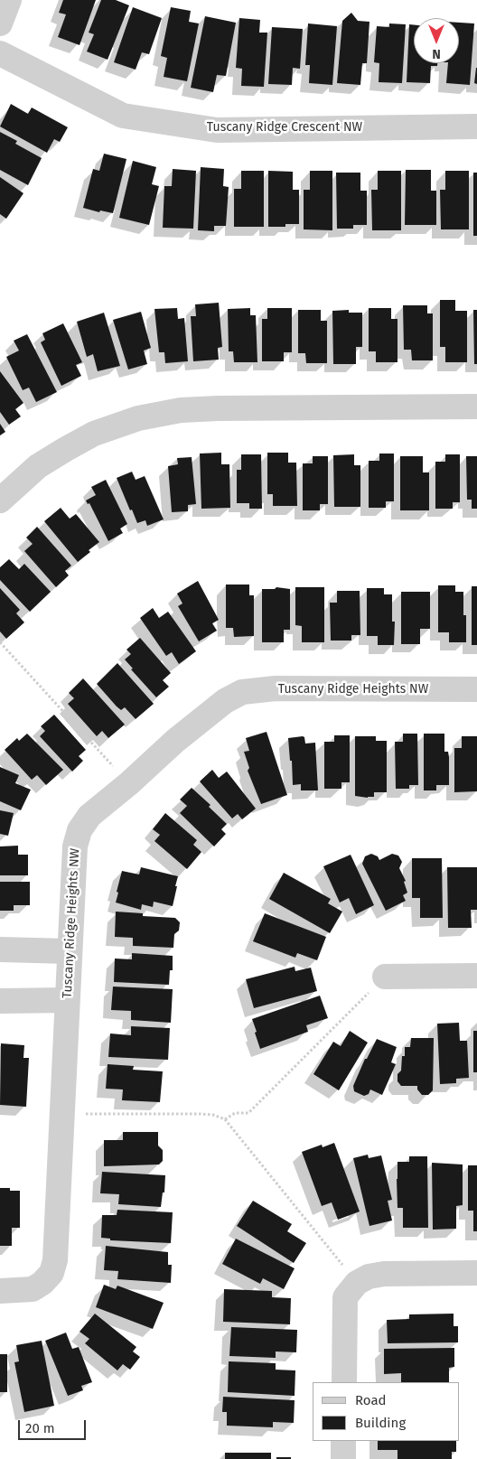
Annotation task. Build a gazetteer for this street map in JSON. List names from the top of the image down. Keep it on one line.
{"streets":{"street":["Tuscany Ridge Crescent NW","Tuscany Ridge Heights NW"]},"legend":["Road","Building"],"scale_bar":"20 m","north":"bottom"}
